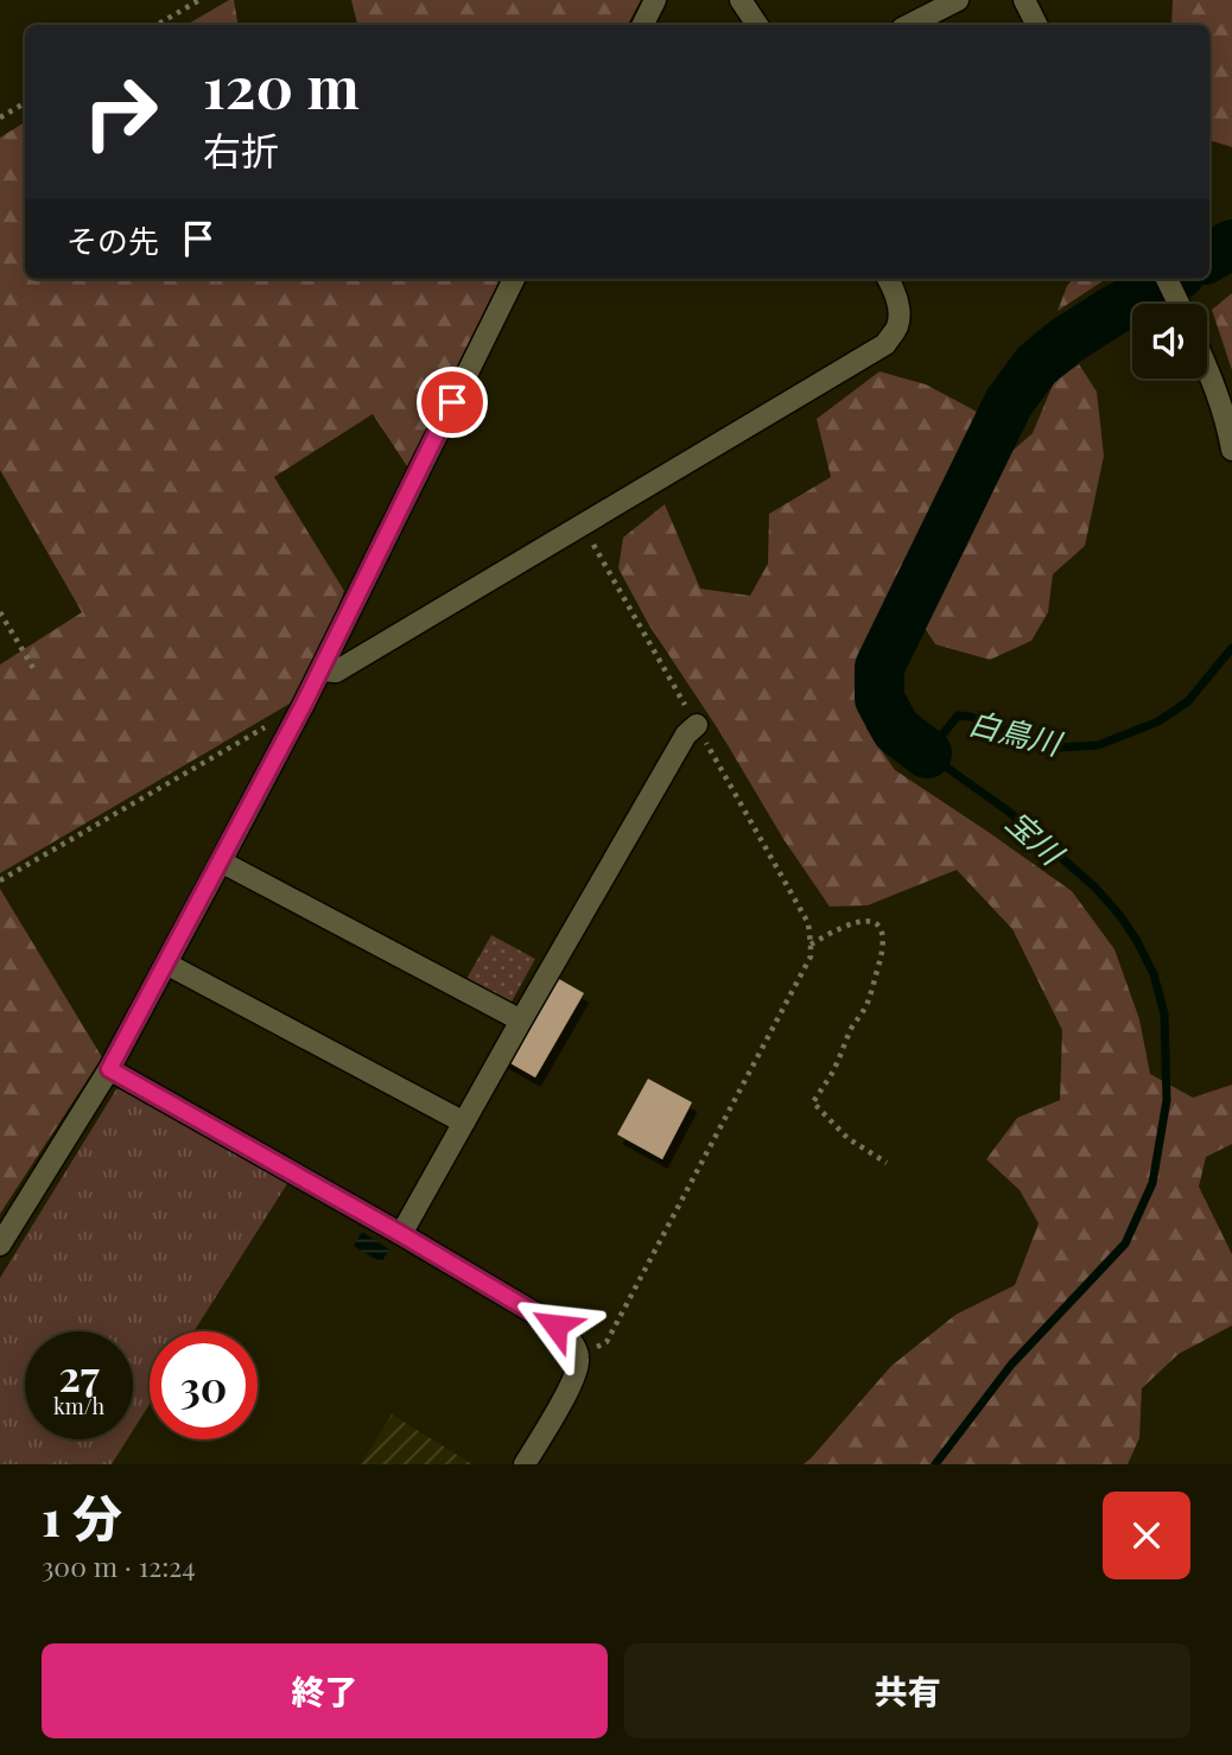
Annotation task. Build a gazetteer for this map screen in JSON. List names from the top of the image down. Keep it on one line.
{"water":["白鳥川","宝川"],"page":{"turn":["120 m","右折"],"then":"その先","speed":"27 km/h","limit":"30","heading":["1 分","300 m · 12:24"],"buttons":["終了","共有"]}}
